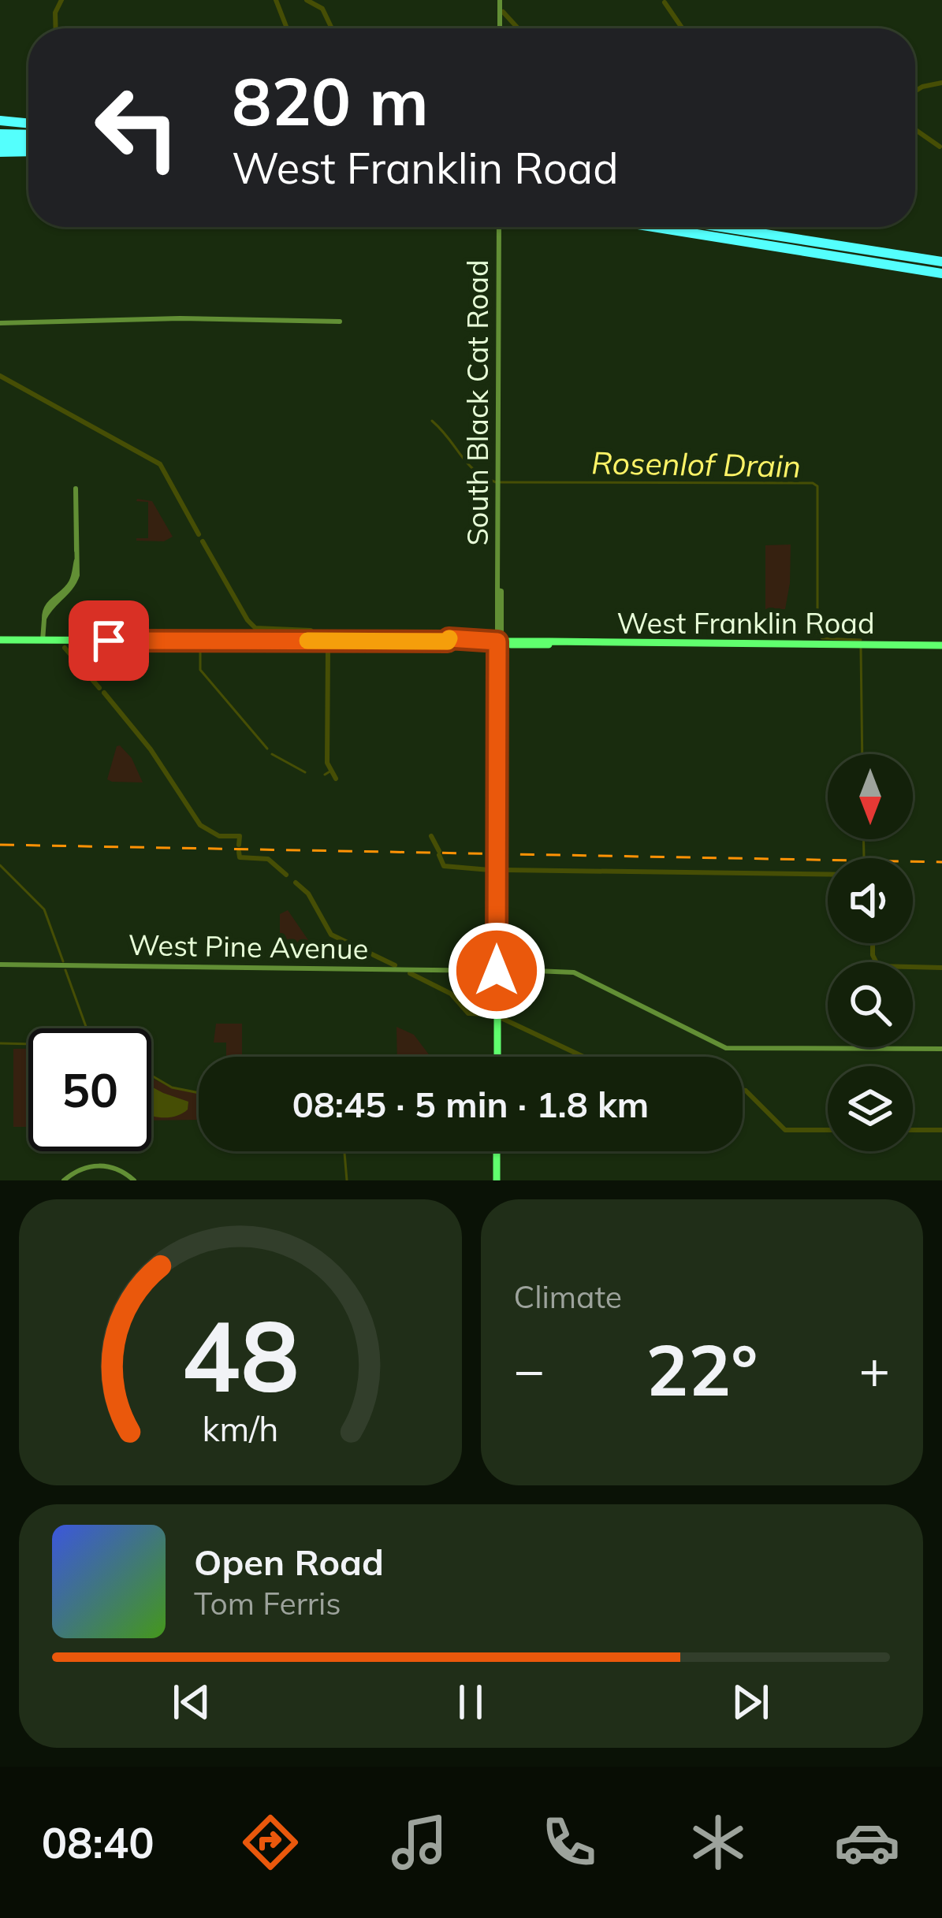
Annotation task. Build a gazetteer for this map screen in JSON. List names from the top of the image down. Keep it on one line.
{"streets":{"main road":["West Franklin Road"],"street":["South Black Cat Road","West Pine Avenue"]},"crossings":[["South Black Cat Road","West Franklin Road"]],"water":["Rosenlof Drain"],"north":"bottom","page":{"turn":["820 m","West Franklin Road"],"limit":"50","trip":"08:45 · 5 min · 1.8 km","tile":"Climate","heat":["−","22°","+"],"song":["Open Road","Tom Ferris"],"tabs":"08:40","gauge":["48","km/h"]}}
